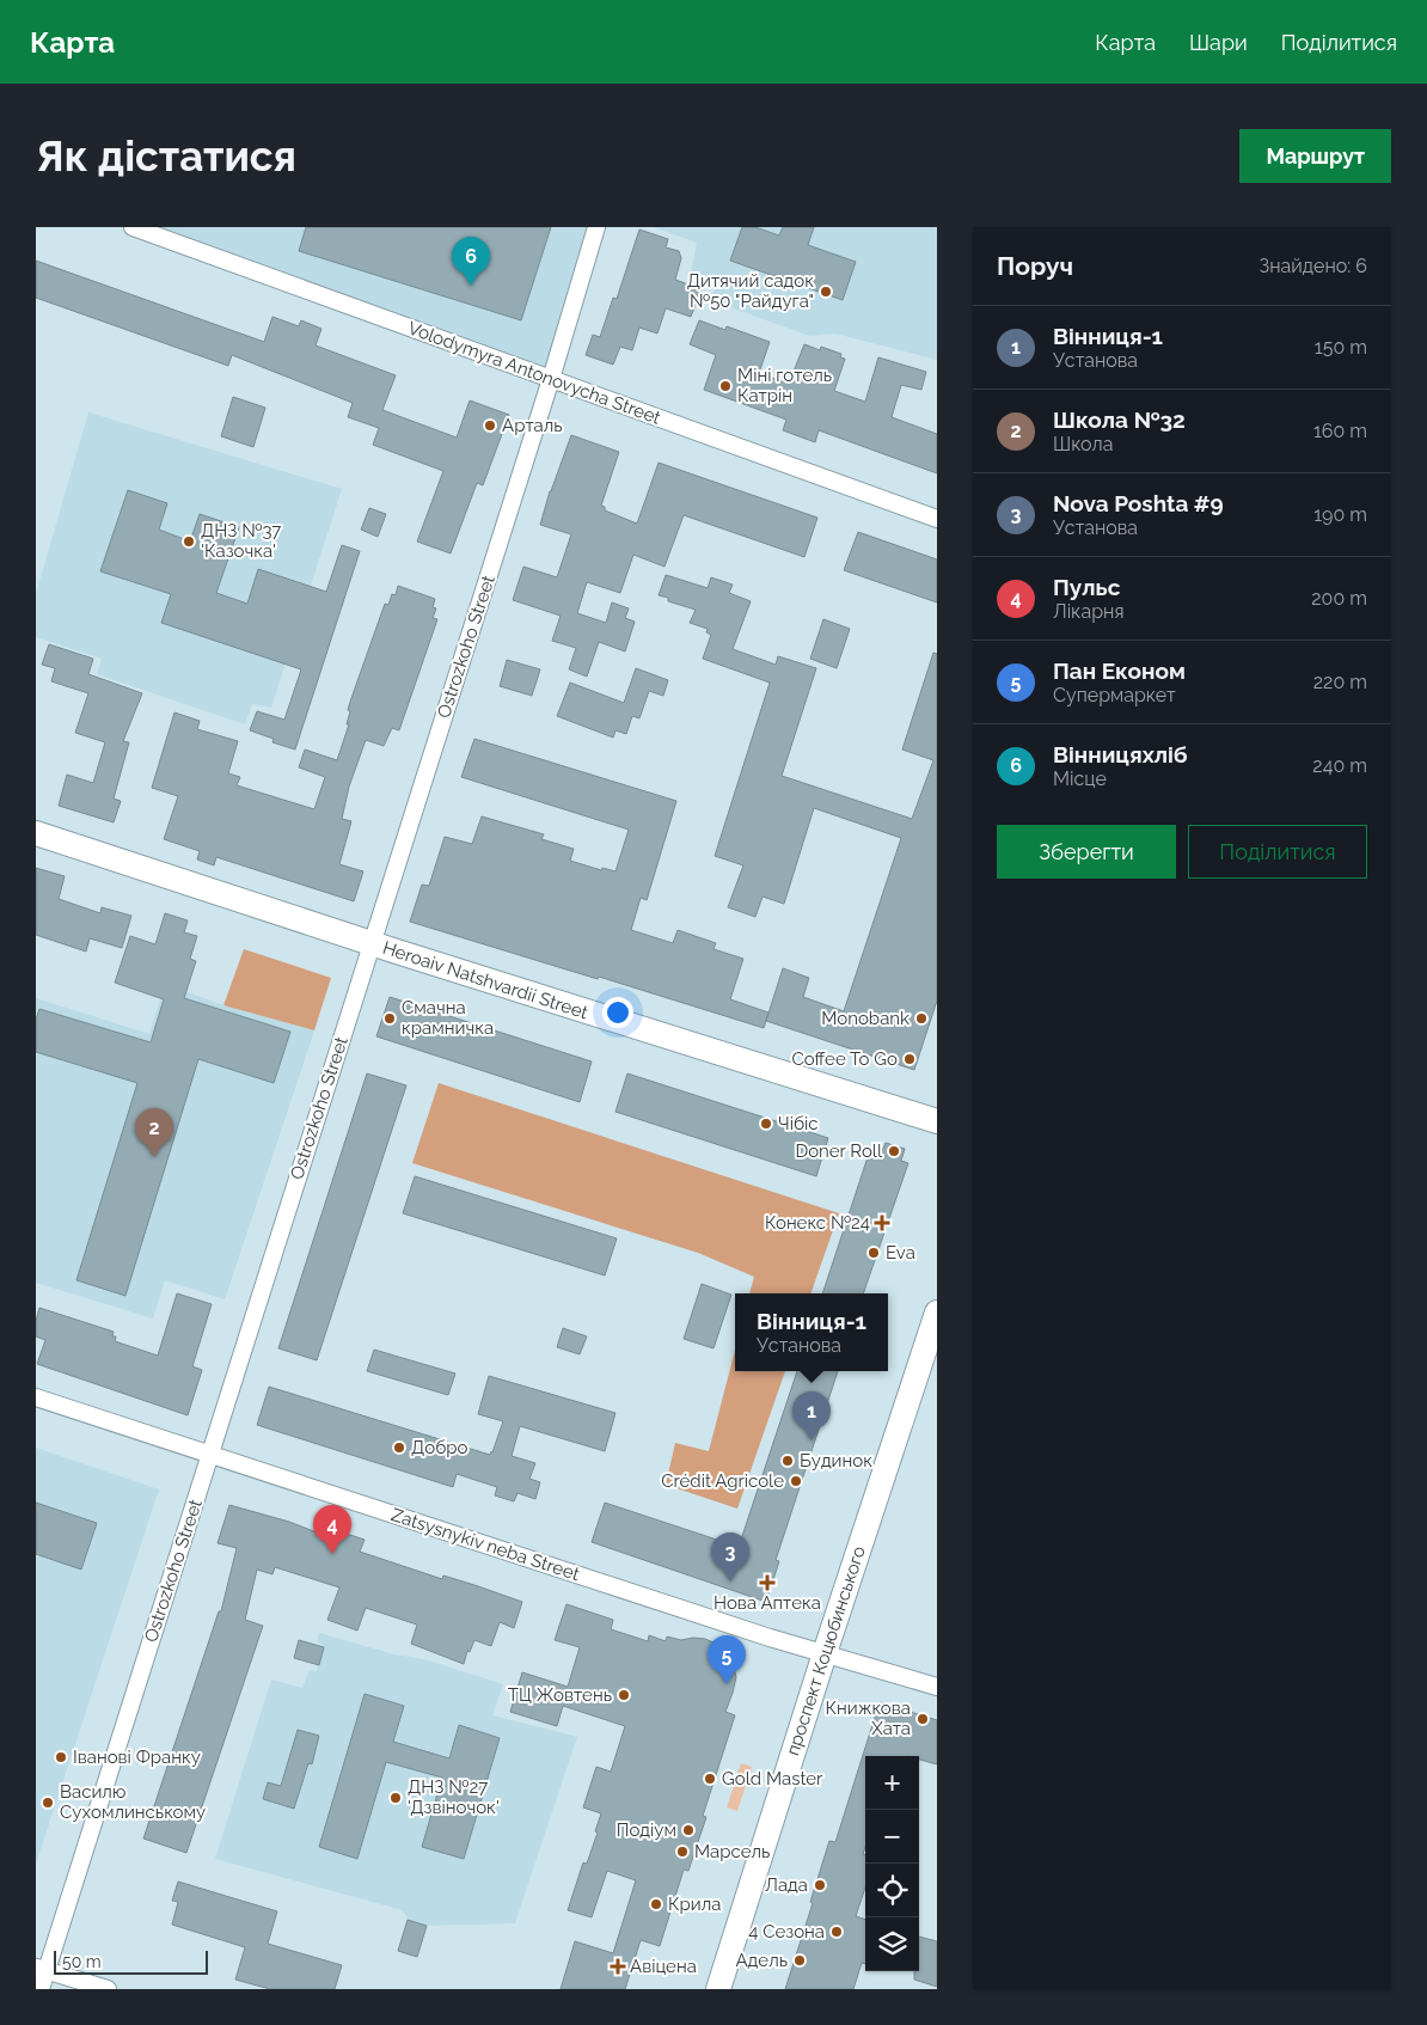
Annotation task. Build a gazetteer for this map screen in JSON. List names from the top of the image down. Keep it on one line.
{"streets":{"street":["Volodymyra Antonovycha Street","Ostrozkoho Street","Heroaiv Natshvardii Street","Zatsysnykiv neba Street","проспект Коцюбинського"]},"crossings":[["Volodymyra Antonovycha Street","Ostrozkoho Street"],["Ostrozkoho Street","Heroaiv Natshvardii Street"],["Ostrozkoho Street","Zatsysnykiv neba Street"],["Zatsysnykiv neba Street","проспект Коцюбинського"]],"places":{"other":["Дитячий садок №50 \"Райдуга\"","Міні готель Катрін","Арталь","ДНЗ №37 'Казочка'","Смачна крамничка","Monobank","Coffee To Go","Чібіс","Doner Roll","Eva","Добро","Будинок","Crédit Agricole","ТЦ Жовтень","Книжкова Хата","Іванові Франку","Gold Master","ДНЗ №27 'Дзвіночок'","Василю Сухомлинському","Подіум","Марсель","Лада","Крила","4 Сезона","Адель"],"health":["Конекс №24","Нова Аптека","Авіцена"]},"scale_bar":"50 m","page":{"header":"Карта","nav":["Карта","Шари","Поділитися"],"buttons":["Маршрут",["Зберегти","Поділитися"]],"title":"Як дістатися","heading":["Поруч","Знайдено: 6"],"pins":["6","2","1","4","3","5"],"list":[{"mark":"1","name":"Вінниця-1","note":"Установа","value":"150 m"},{"mark":"2","name":"Школа №32","note":"Школа","value":"160 m"},{"mark":"3","name":"Nova Poshta #9","note":"Установа","value":"190 m"},{"mark":"4","name":"Пульс","note":"Лікарня","value":"200 m"},{"mark":"5","name":"Пан Економ","note":"Супермаркет","value":"220 m"},{"mark":"6","name":"Вінницяхліб","note":"Місце","value":"240 m"}],"popup":["Вінниця-1","Установа"],"map_buttons":["+","−"],"scale":"50 m"}}
